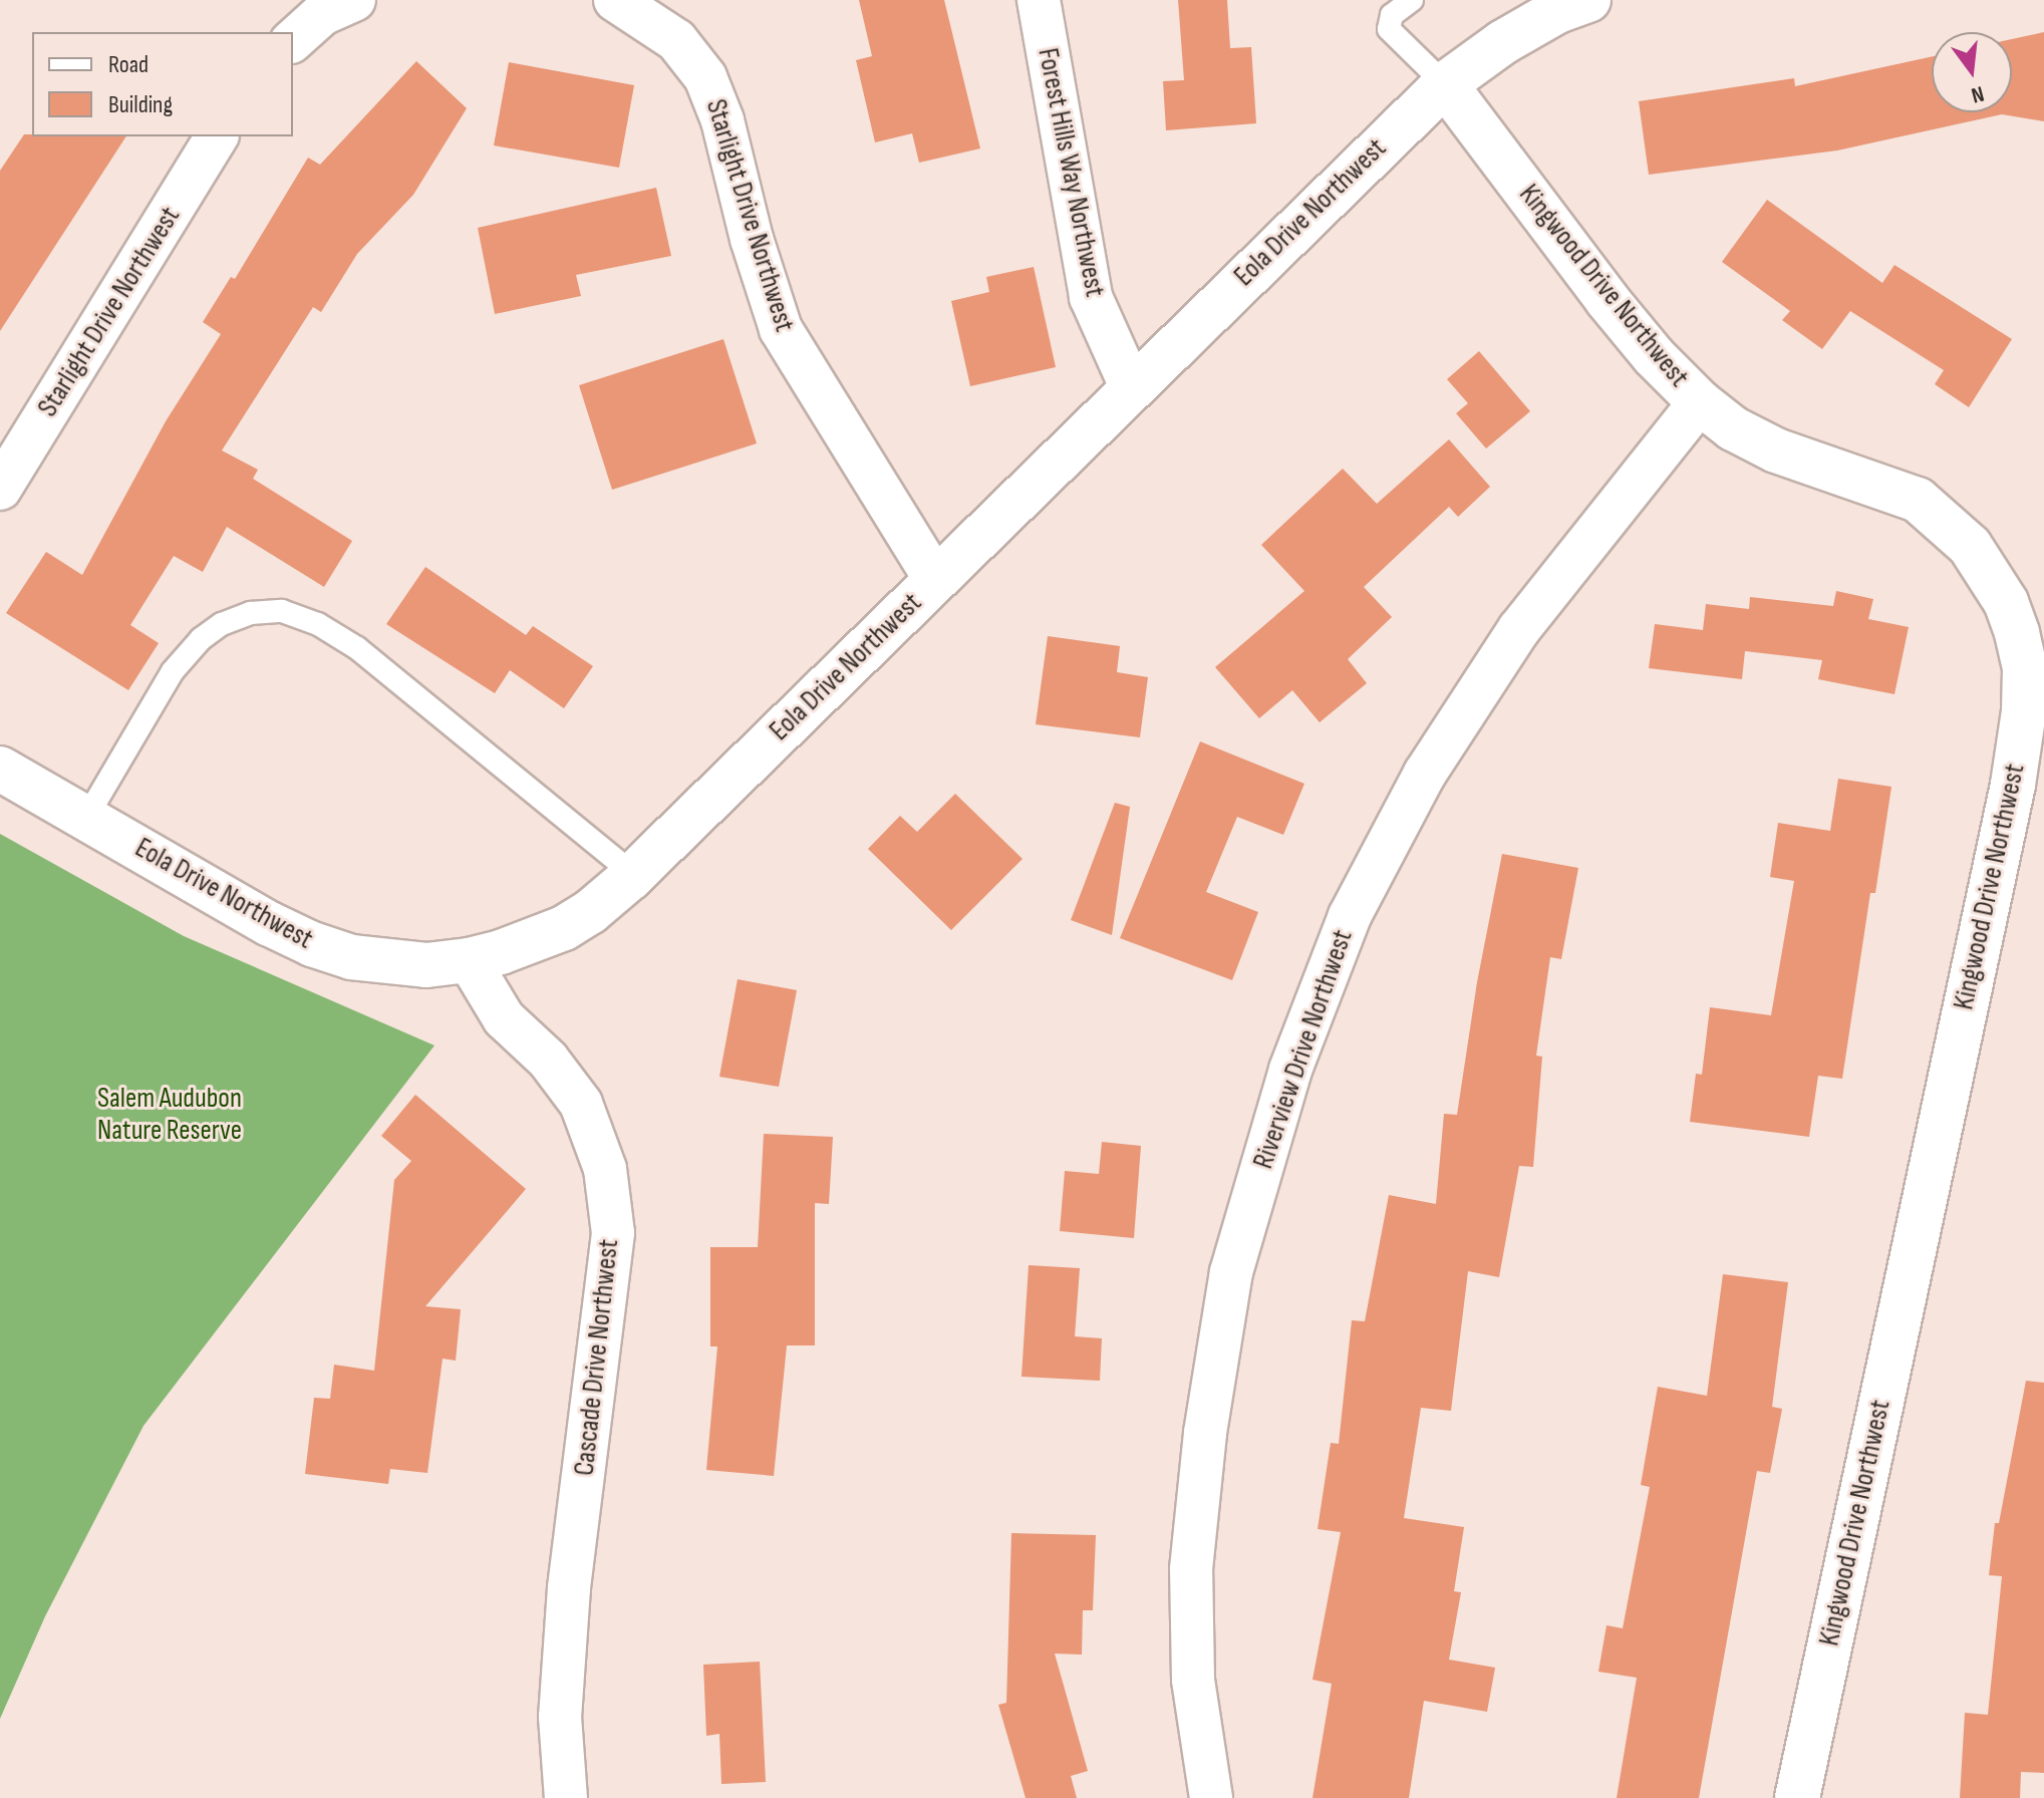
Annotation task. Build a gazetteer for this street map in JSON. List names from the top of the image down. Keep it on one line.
{"streets":{"main road":["Eola Drive Northwest","Kingwood Drive Northwest"],"street":["Forest Hills Way Northwest","Starlight Drive Northwest","Riverview Drive Northwest","Cascade Drive Northwest"]},"crossings":[["Forest Hills Way Northwest","Eola Drive Northwest"],["Eola Drive Northwest","Starlight Drive Northwest"],["Eola Drive Northwest","Kingwood Drive Northwest"],["Eola Drive Northwest","Cascade Drive Northwest"],["Kingwood Drive Northwest","Riverview Drive Northwest"]],"parks":["Salem Audubon Nature Reserve"],"legend":["Road","Building"],"north":"bottom"}
